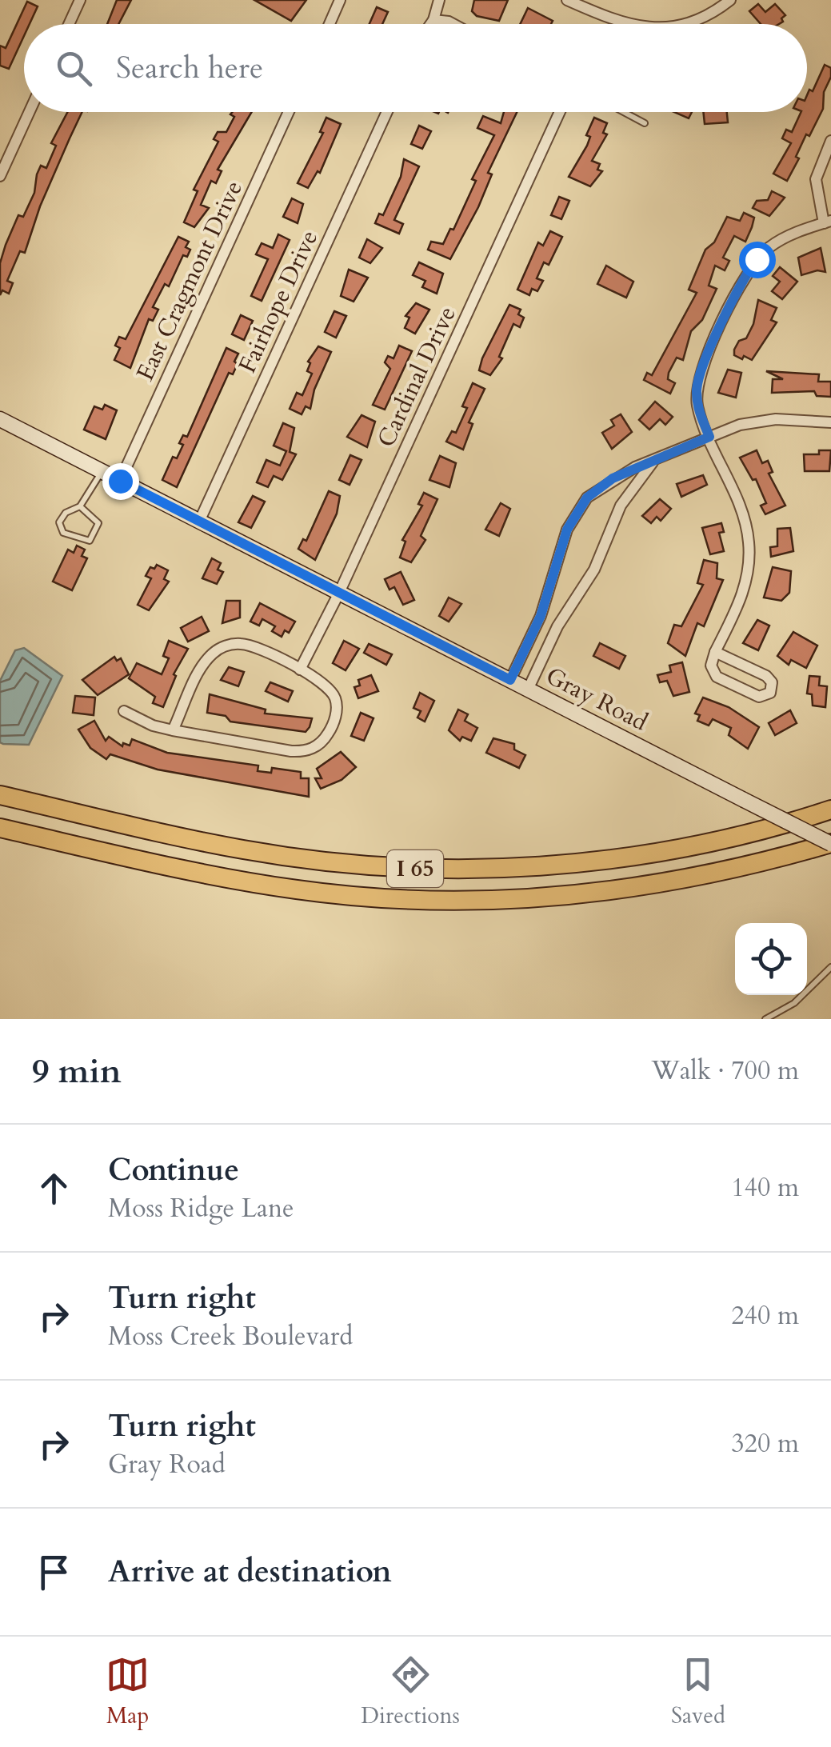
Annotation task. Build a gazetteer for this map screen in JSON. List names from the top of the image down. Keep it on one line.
{"streets":{"highway":["I 65"],"street":["East Cragmont Drive","Fairhope Drive","Cardinal Drive","Gray Road"]},"crossings":[["East Cragmont Drive","Gray Road"],["Fairhope Drive","Gray Road"],["Cardinal Drive","Gray Road"],["Gray Road","I 65"]],"page":{"search":"Search here","heading":["9 min","Walk · 700 m"],"list":[["Continue","Moss Ridge Lane","140 m"],["Turn right","Moss Creek Boulevard","240 m"],["Turn right","Gray Road","320 m"],"Arrive at destination"],"nav":["Map","Directions","Saved"]}}
